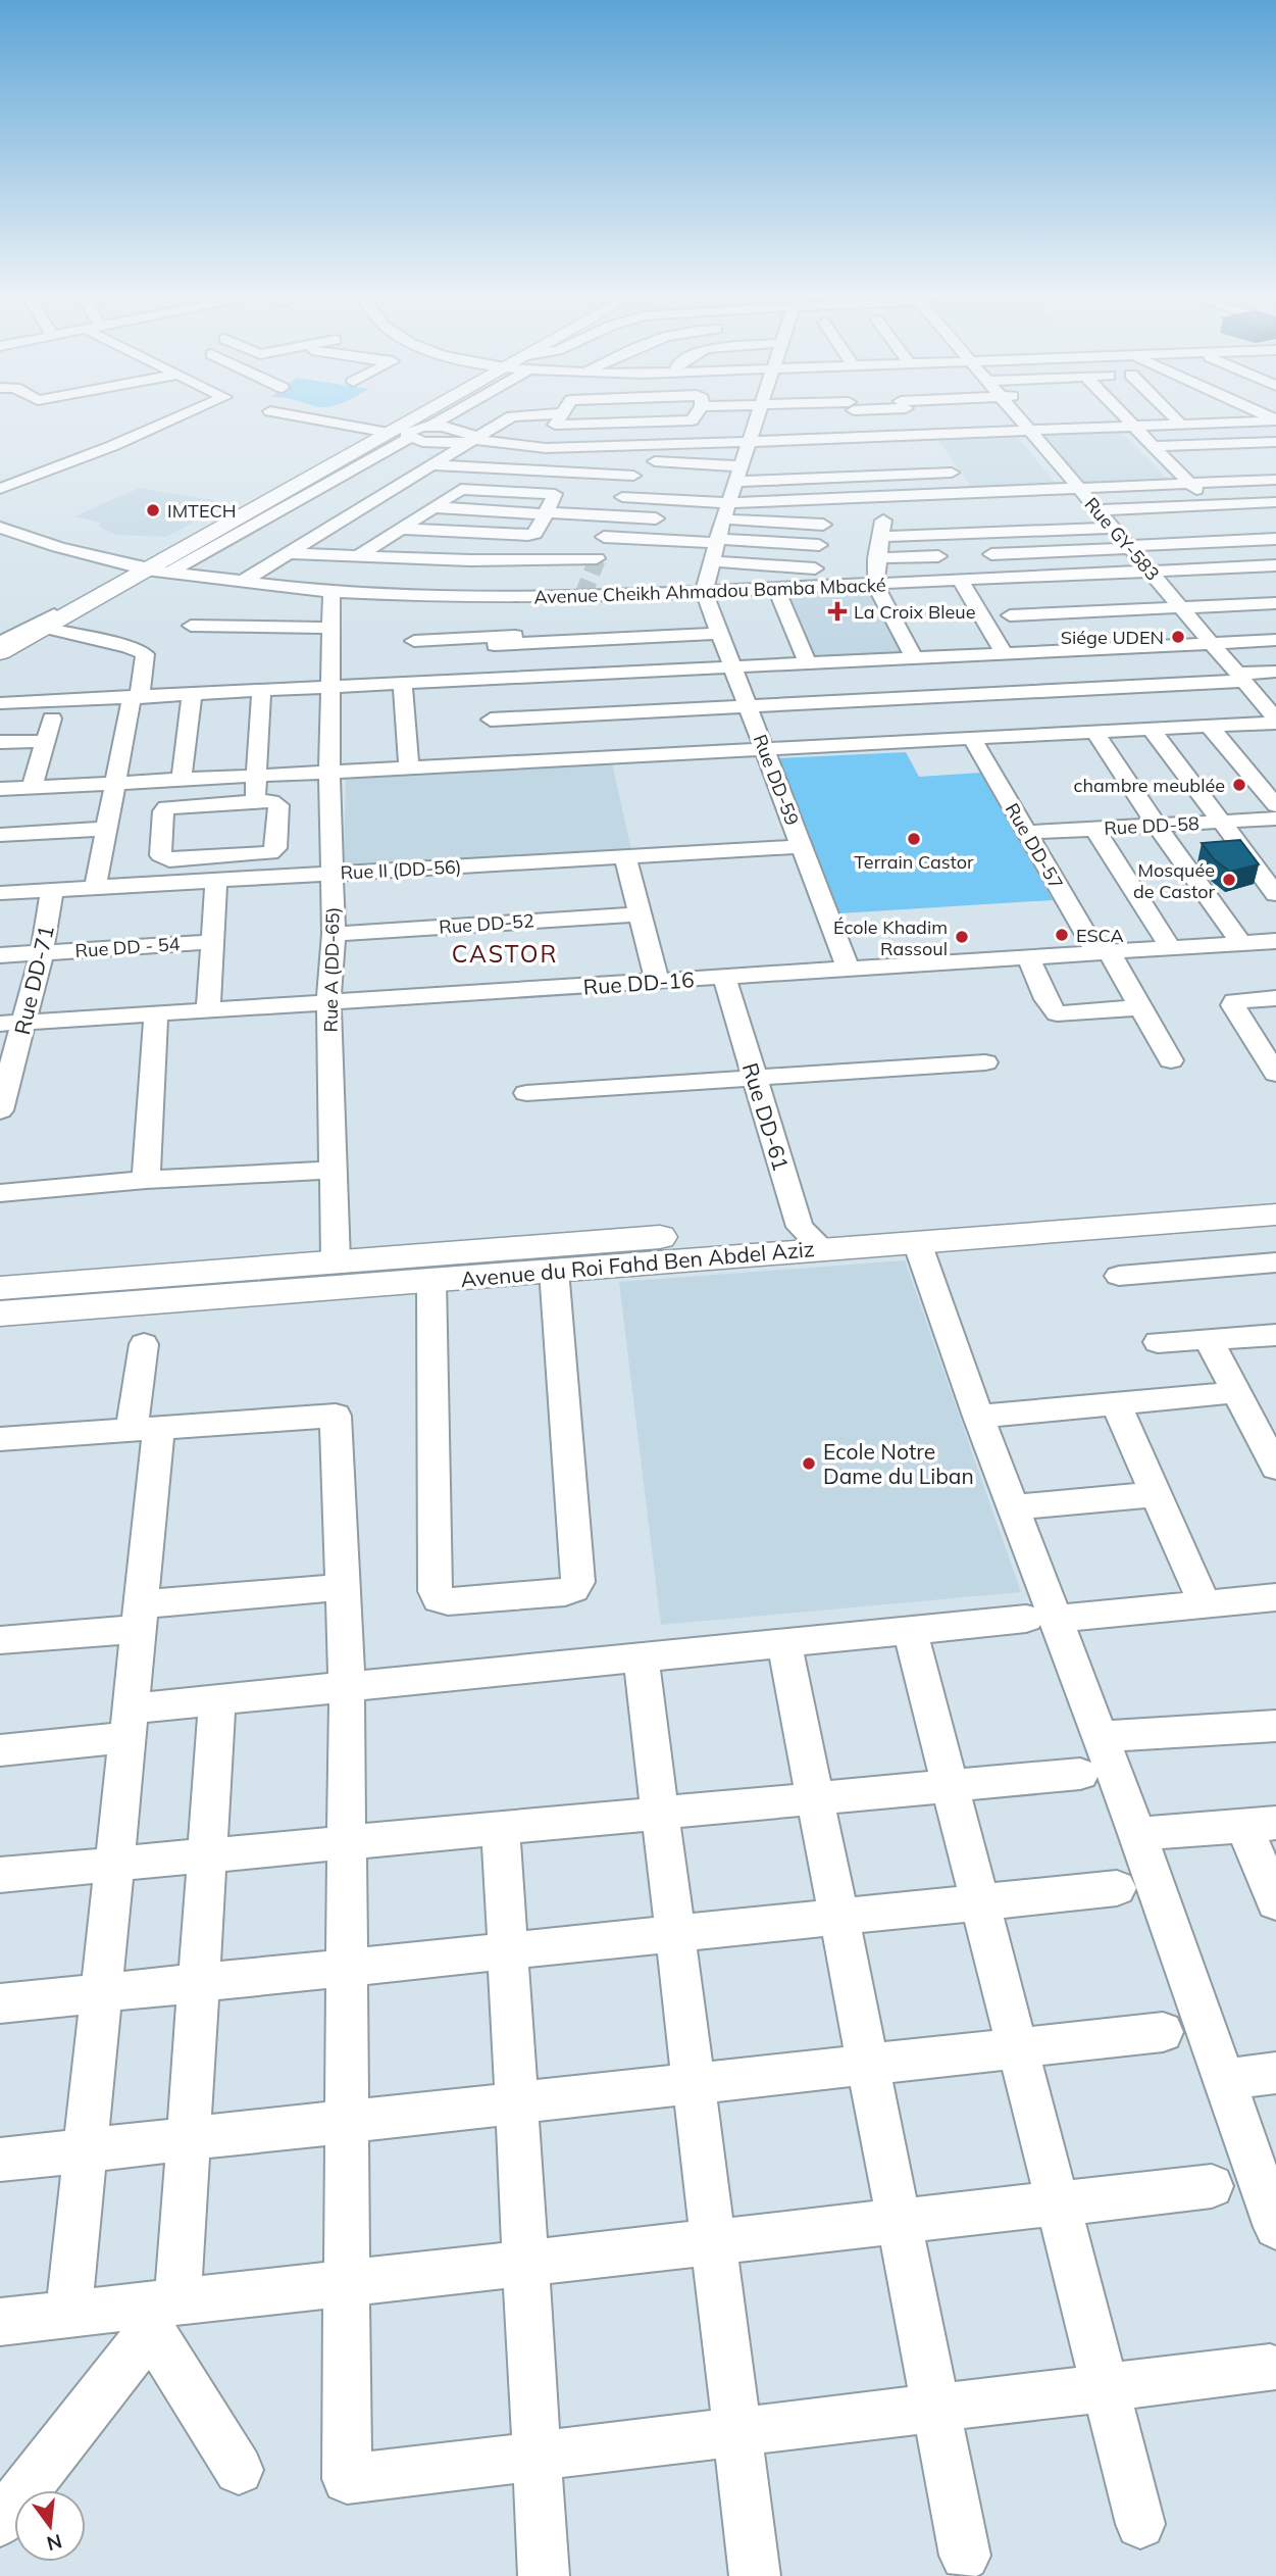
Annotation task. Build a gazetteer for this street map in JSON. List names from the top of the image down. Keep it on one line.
{"streets":{"main road":["Avenue du Roi Fahd Ben Abdel Aziz"],"street":["Rue GY-583","Avenue Cheikh Ahmadou Bamba Mbacké","Rue DD-59","Rue DD-58","Rue DD-57","Rue II (DD-56)","Rue DD-52","Rue DD - 54","Rue A (DD-65)","Rue DD-71","Rue DD-16","Rue DD-61"]},"crossings":[["Rue GY-583","Avenue Cheikh Ahmadou Bamba Mbacké"],["Avenue Cheikh Ahmadou Bamba Mbacké","Rue DD-59"],["Avenue Cheikh Ahmadou Bamba Mbacké","Rue A (DD-65)"],["Rue DD-59","Rue II (DD-56)"],["Rue DD-59","Rue DD-16"],["Rue DD-58","Rue DD-57"],["Rue DD-57","Rue DD-16"],["Rue II (DD-56)","Rue A (DD-65)"],["Rue II (DD-56)","Rue DD-71"],["Rue DD-52","Rue A (DD-65)"],["Rue DD - 54","Rue DD-71"],["Rue A (DD-65)","Rue DD-16"],["Rue A (DD-65)","Avenue du Roi Fahd Ben Abdel Aziz"],["Rue DD-71","Rue DD-16"],["Rue DD-16","Rue DD-61"],["Rue DD-61","Avenue du Roi Fahd Ben Abdel Aziz"]],"districts":["CASTOR"],"places":{"other":["IMTECH","Siége UDEN","chambre meublée","Terrain Castor","Mosquée de Castor","ESCA","École Khadim Rassoul","Ecole Notre Dame du Liban"],"health":["La Croix Bleue"]},"north":"bottom"}
